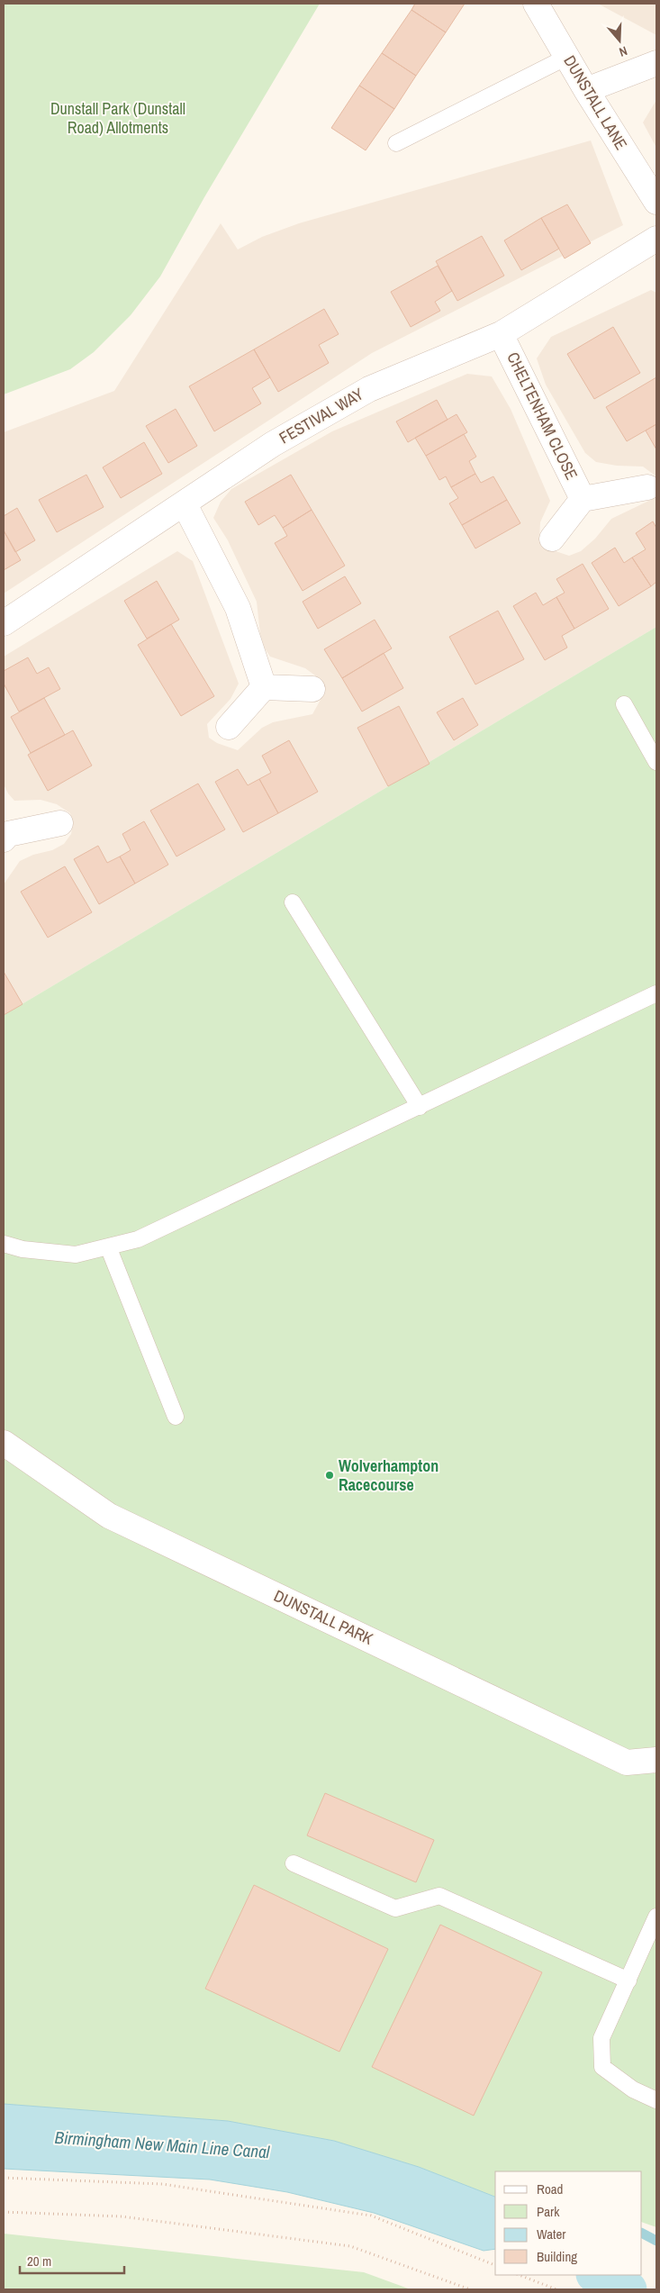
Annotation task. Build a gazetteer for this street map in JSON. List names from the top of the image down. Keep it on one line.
{"streets":{"street":["DUNSTALL LANE","FESTIVAL WAY","CHELTENHAM CLOSE","DUNSTALL PARK"]},"crossings":[["FESTIVAL WAY","CHELTENHAM CLOSE"]],"water":["Birmingham New Main Line Canal"],"parks":["Dunstall Park (Dunstall Road) Allotments"],"places":["Wolverhampton Racecourse"],"legend":["Road","Park","Water","Building"],"scale_bar":"20 m","north":"bottom"}
